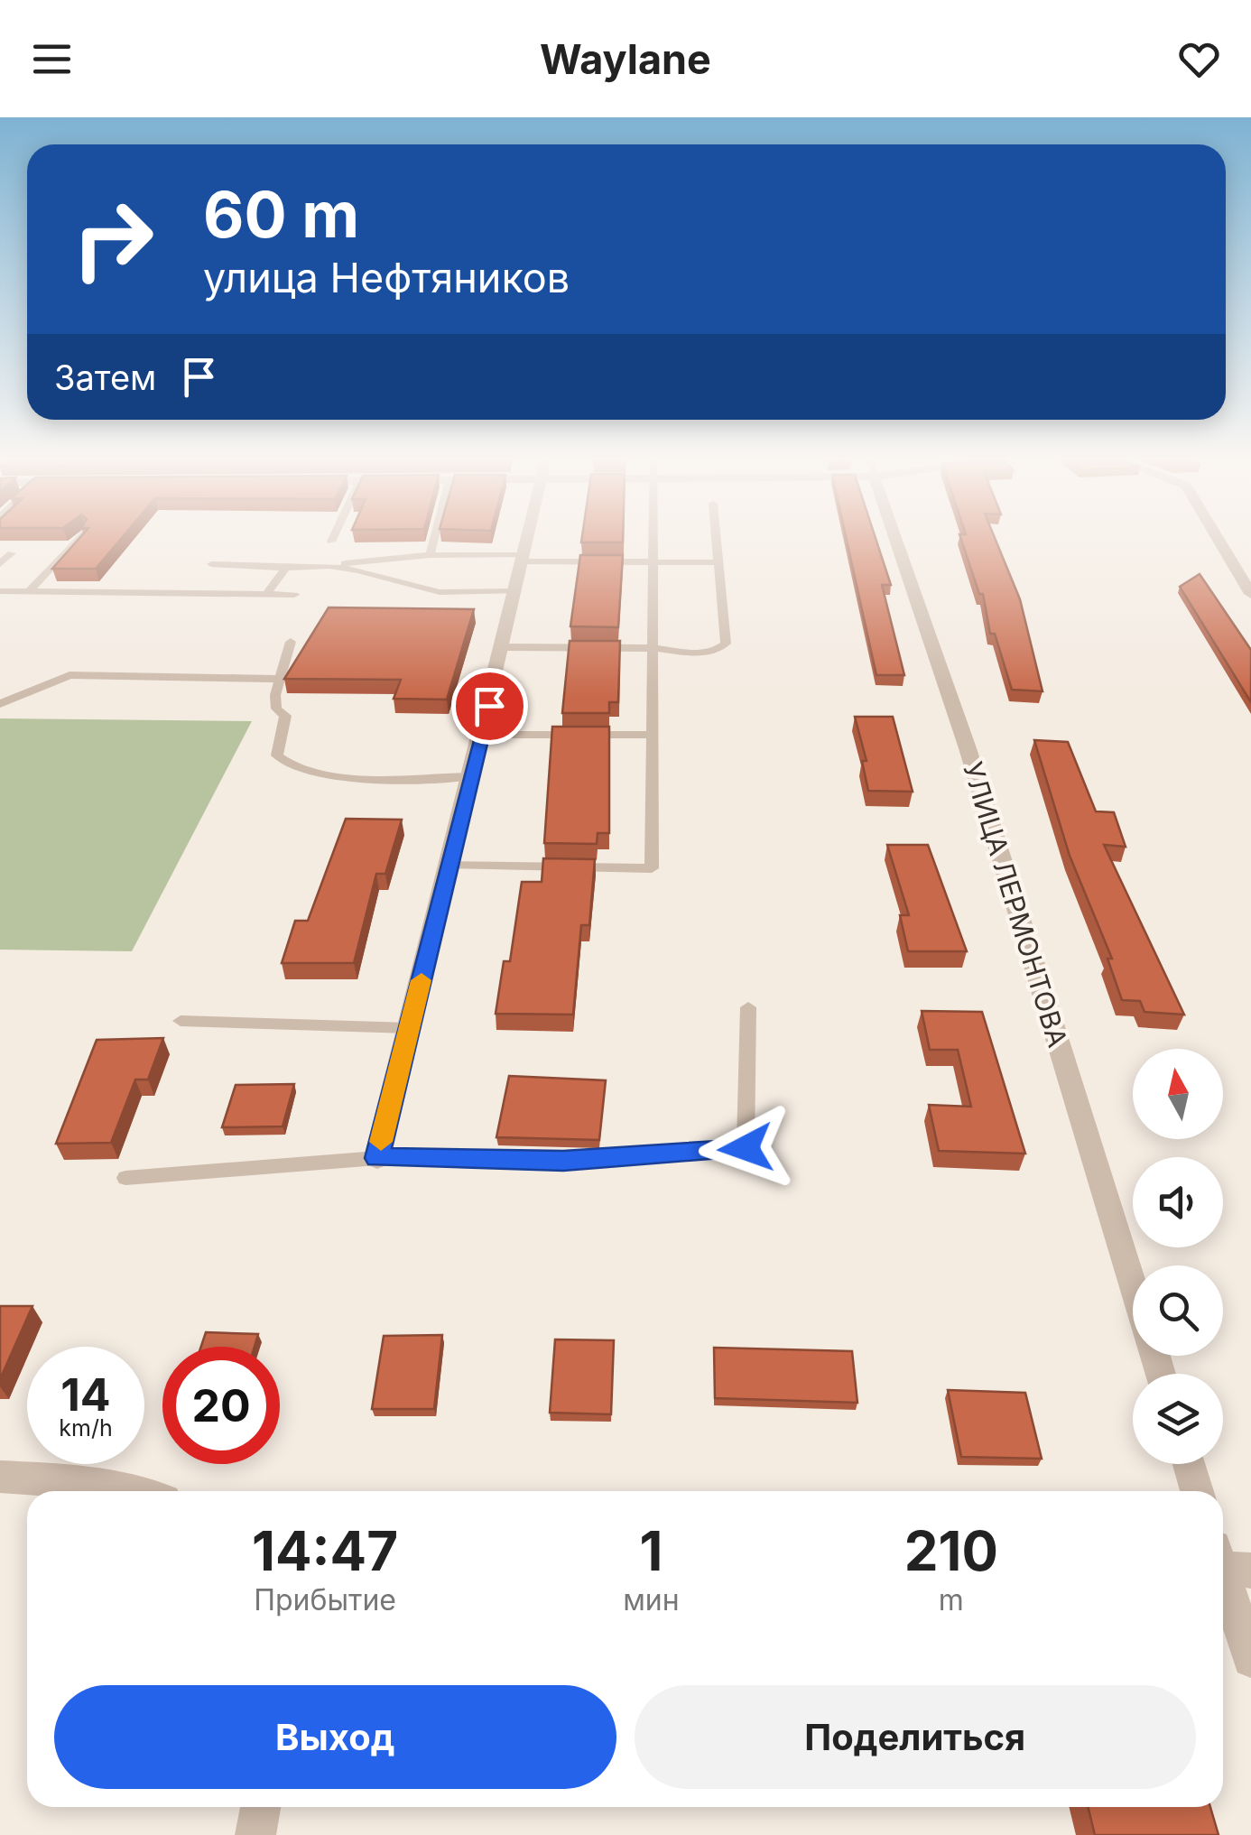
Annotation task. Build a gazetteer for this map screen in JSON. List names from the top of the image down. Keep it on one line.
{"streets":{"street":["УЛИЦА ЛЕРМОНТОВА"]},"north":"top","page":{"header":"Waylane","turn":["60 m","улица Нефтяников"],"then":"Затем","speed":"14 km/h","limit":"20","eta":["14:47","Прибытие","1","мин","210","m"],"buttons":["Выход","Поделиться"]}}
